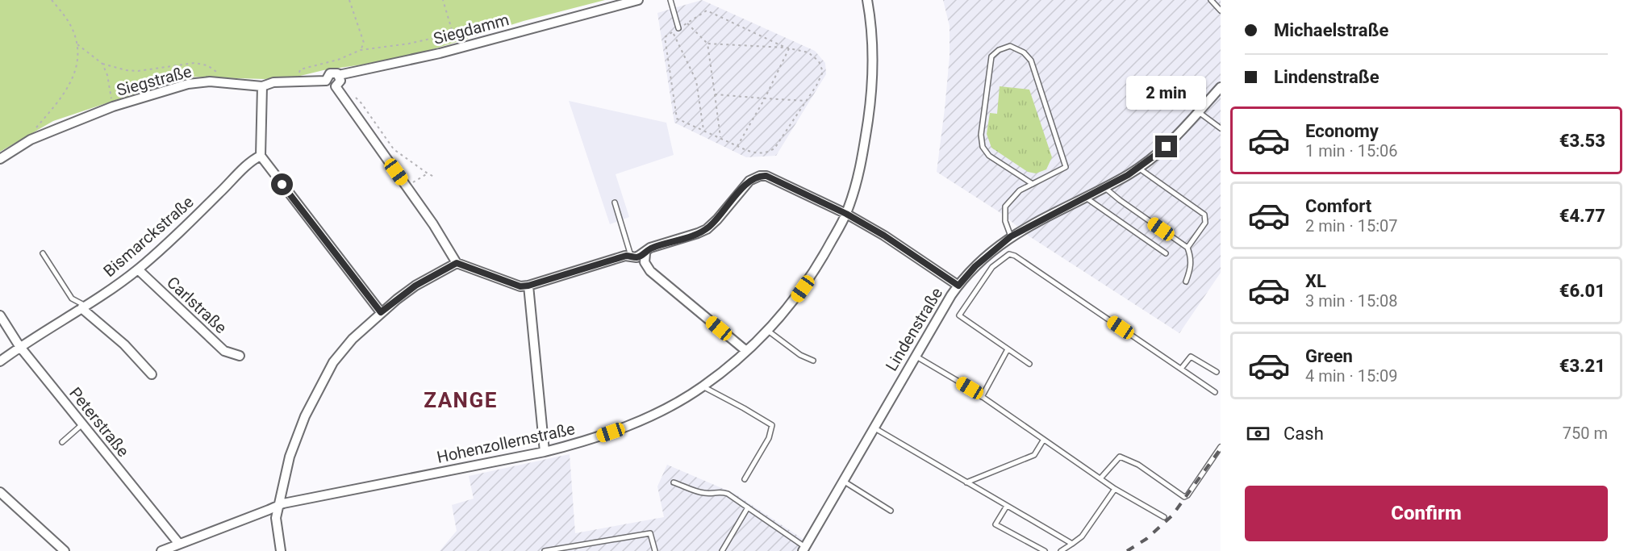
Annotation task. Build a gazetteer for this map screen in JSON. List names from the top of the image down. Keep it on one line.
{"streets":{"street":["Siegdamm","Siegstraße","Bismarckstraße","Carlstraße","Lindenstraße","Peterstraße","Hohenzollernstraße"]},"crossings":[["Siegdamm","Siegstraße"],["Bismarckstraße","Carlstraße"],["Bismarckstraße","Peterstraße"],["Peterstraße","Hohenzollernstraße"]],"districts":["ZANGE"],"page":{"banner":["Michaelstraße","Lindenstraße"],"bubble":"2 min","list":[{"name":"Economy","note":"1 min · 15:06","value":"€3.53"},{"name":"Comfort","note":"2 min · 15:07","value":"€4.77"},{"name":"XL","note":"3 min · 15:08","value":"€6.01"},{"name":"Green","note":"4 min · 15:09","value":"€3.21"}],"pay":["Cash","750 m"],"buttons":"Confirm"}}
